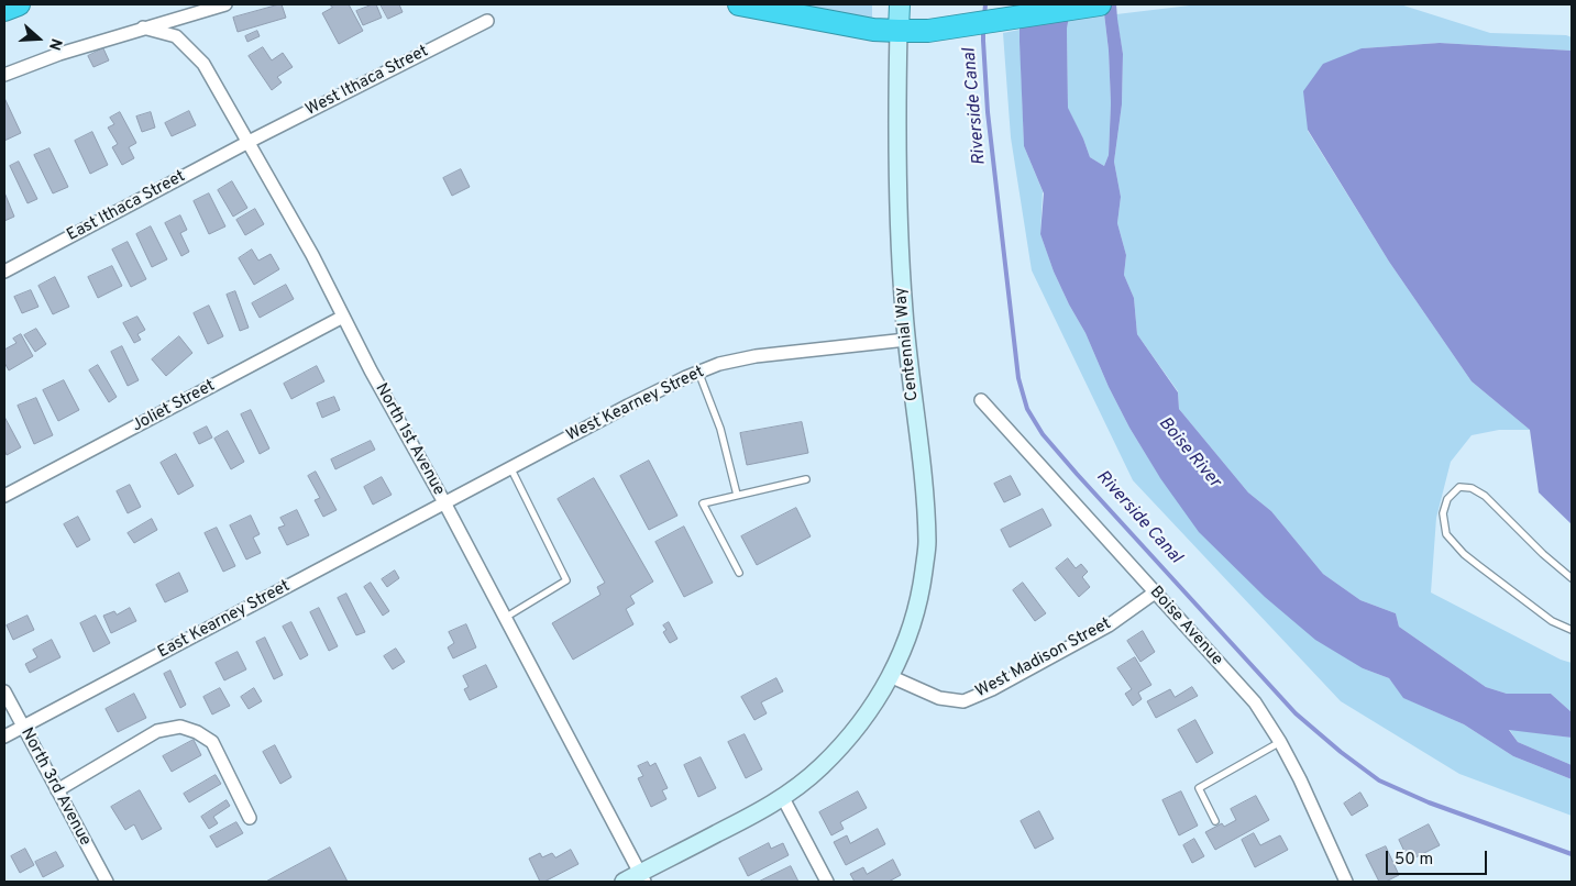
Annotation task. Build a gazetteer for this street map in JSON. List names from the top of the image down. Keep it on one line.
{"streets":{"main road":["Centennial Way"],"street":["West Ithaca Street","East Ithaca Street","West Kearney Street","Joliet Street","North 1st Avenue","East Kearney Street","Boise Avenue","West Madison Street","North 3rd Avenue"]},"crossings":[["West Ithaca Street","East Ithaca Street"],["West Ithaca Street","North 1st Avenue"],["East Ithaca Street","North 1st Avenue"],["Centennial Way","West Kearney Street"],["Centennial Way","West Madison Street"],["West Kearney Street","North 1st Avenue"],["West Kearney Street","East Kearney Street"],["Joliet Street","North 1st Avenue"],["North 1st Avenue","East Kearney Street"],["East Kearney Street","North 3rd Avenue"],["Boise Avenue","West Madison Street"]],"water":["Riverside Canal","Boise River"],"scale_bar":"50 m","north":"right"}
